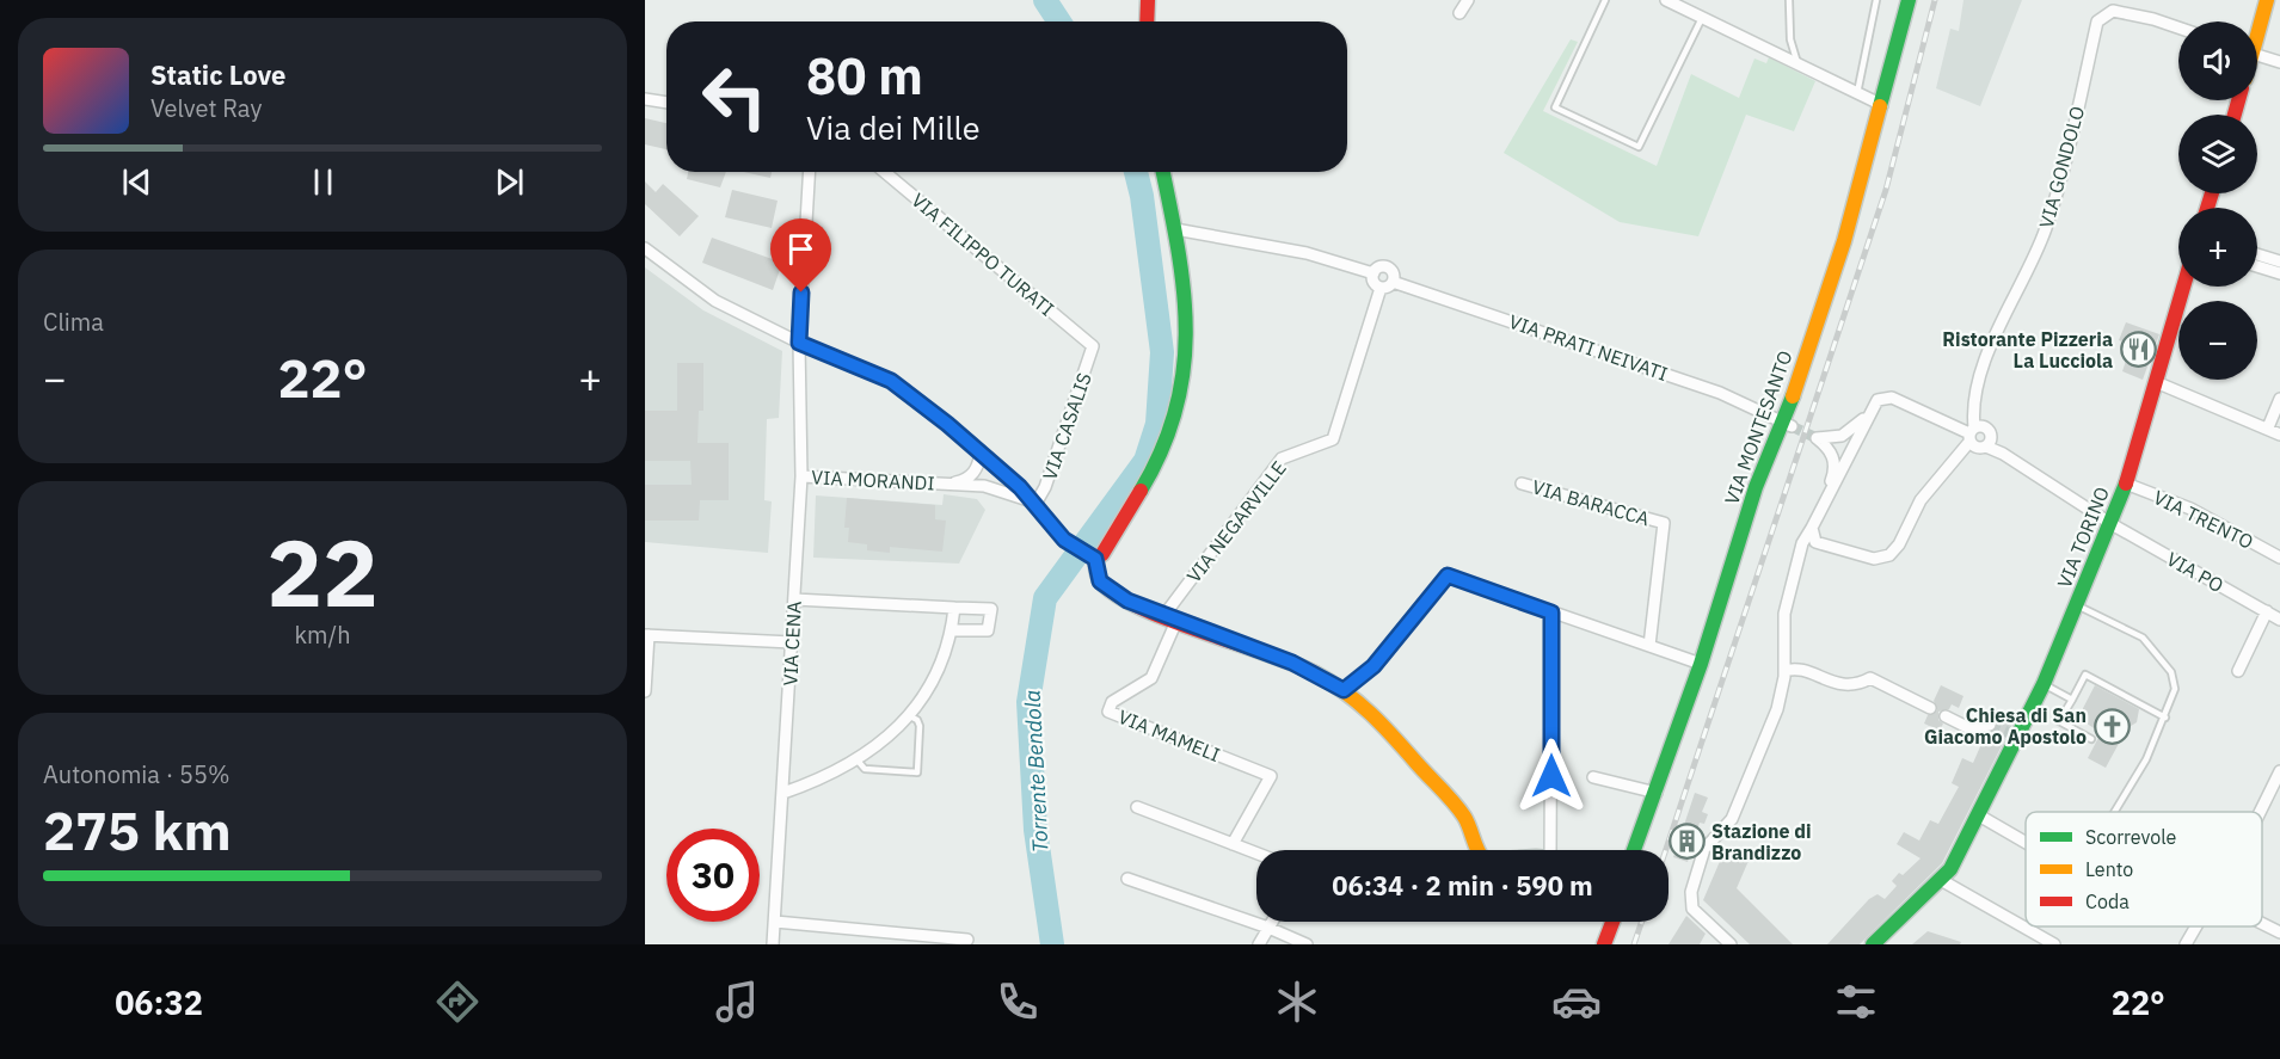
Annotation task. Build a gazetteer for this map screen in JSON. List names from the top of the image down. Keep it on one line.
{"streets":{"street":["VIA GONDOLO","VIA FILIPPO TURATI","VIA PRATI NEIVATI","VIA CASALIS","VIA MONTESANTO","VIA MORANDI","VIA BARACCA","VIA TRENTO","VIA NEGARVILLE","VIA TORINO","VIA PO","VIA CENA","VIA MAMELI"]},"crossings":[["VIA GONDOLO","VIA TORINO"],["VIA GONDOLO","VIA PO"],["VIA FILIPPO TURATI","VIA CASALIS"],["VIA PRATI NEIVATI","VIA MONTESANTO"],["VIA PRATI NEIVATI","VIA NEGARVILLE"],["VIA CASALIS","VIA MORANDI"],["VIA MORANDI","VIA CENA"],["VIA TRENTO","VIA TORINO"],["VIA NEGARVILLE","VIA MAMELI"],["VIA TORINO","VIA PO"]],"water":["Torrente Bendola"],"places":{"restaurant":["Ristorante Pizzeria La Lucciola"],"church":["Chiesa di San Giacomo Apostolo"],"building":["Stazione di Brandizzo"]},"legend":["Scorrevole","Lento","Coda"],"page":{"map_buttons":["+","−"],"turn":["80 m","Via dei Mille"],"song":["Static Love","Velvet Ray"],"tile":["Clima",["22","km/h"],["Autonomia · 55%","275 km"]],"heat":["−","22°","+"],"limit":"30","trip":"06:34 · 2 min · 590 m","tabs":["06:32","22°"]}}
